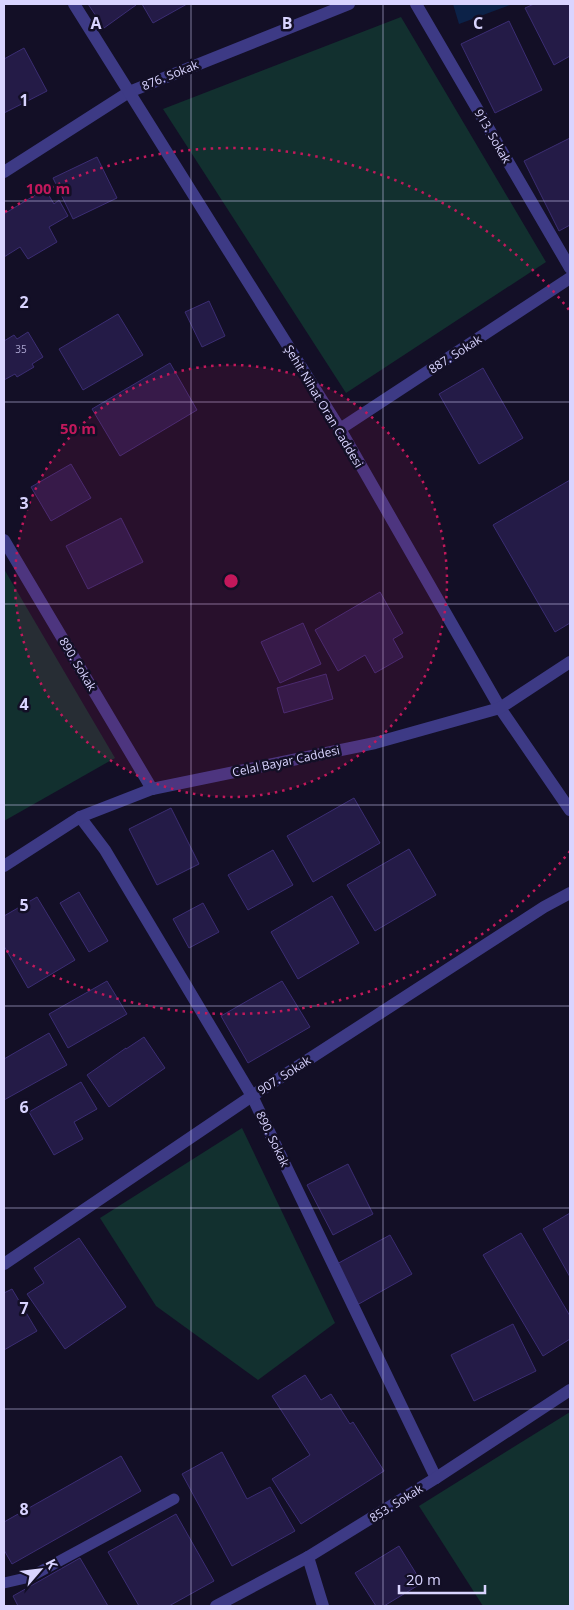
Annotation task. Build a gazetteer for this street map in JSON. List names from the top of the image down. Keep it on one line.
{"streets":{"street":["876. Sokak","913. Sokak","887. Sokak","Şehit Nihat Oran Caddesi","890. Sokak","Celal Bayar Caddesi","907. Sokak","853. Sokak"]},"crossings":[["876. Sokak","Şehit Nihat Oran Caddesi"],["887. Sokak","Şehit Nihat Oran Caddesi"],["Şehit Nihat Oran Caddesi","Celal Bayar Caddesi"],["890. Sokak","Celal Bayar Caddesi"],["890. Sokak","907. Sokak"],["890. Sokak","853. Sokak"]],"house_numbers":["35"],"scale_bar":"20 m","north":"top right","grid":{"columns":["A","B","C"],"rows":["1","2","3","4","5","6","7","8"]},"rings":["100 m","50 m"]}
